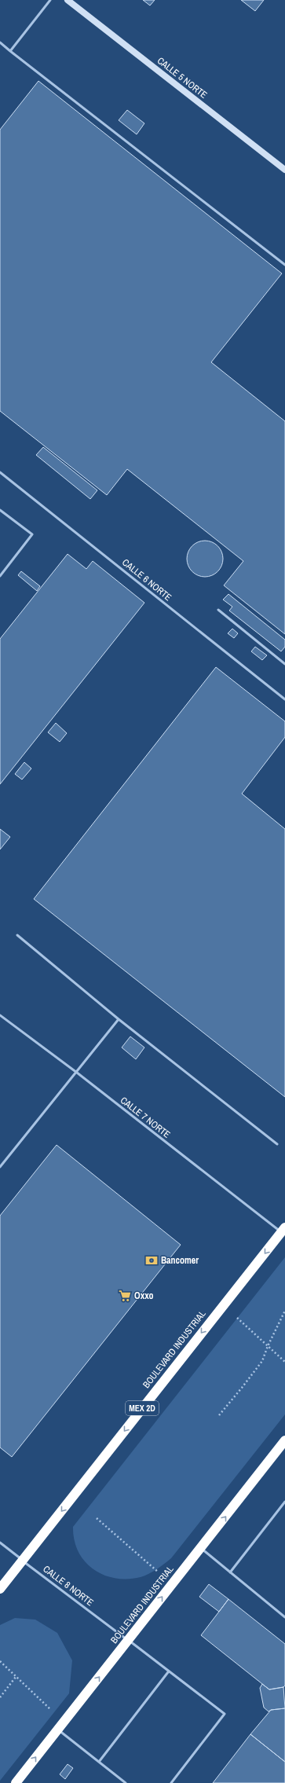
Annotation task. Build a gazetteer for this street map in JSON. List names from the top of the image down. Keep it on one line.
{"streets":{"highway":["BOULEVARD INDUSTRIAL","MEX 2D"],"street":["CALLE 5 NORTE"],"lane":["CALLE 6 NORTE","CALLE 7 NORTE","CALLE 8 NORTE"]},"crossings":[["CALLE 7 NORTE","BOULEVARD INDUSTRIAL"],["BOULEVARD INDUSTRIAL","CALLE 8 NORTE"]],"places":{"bank":["Bancomer"],"supermarket":["Oxxo"]}}
